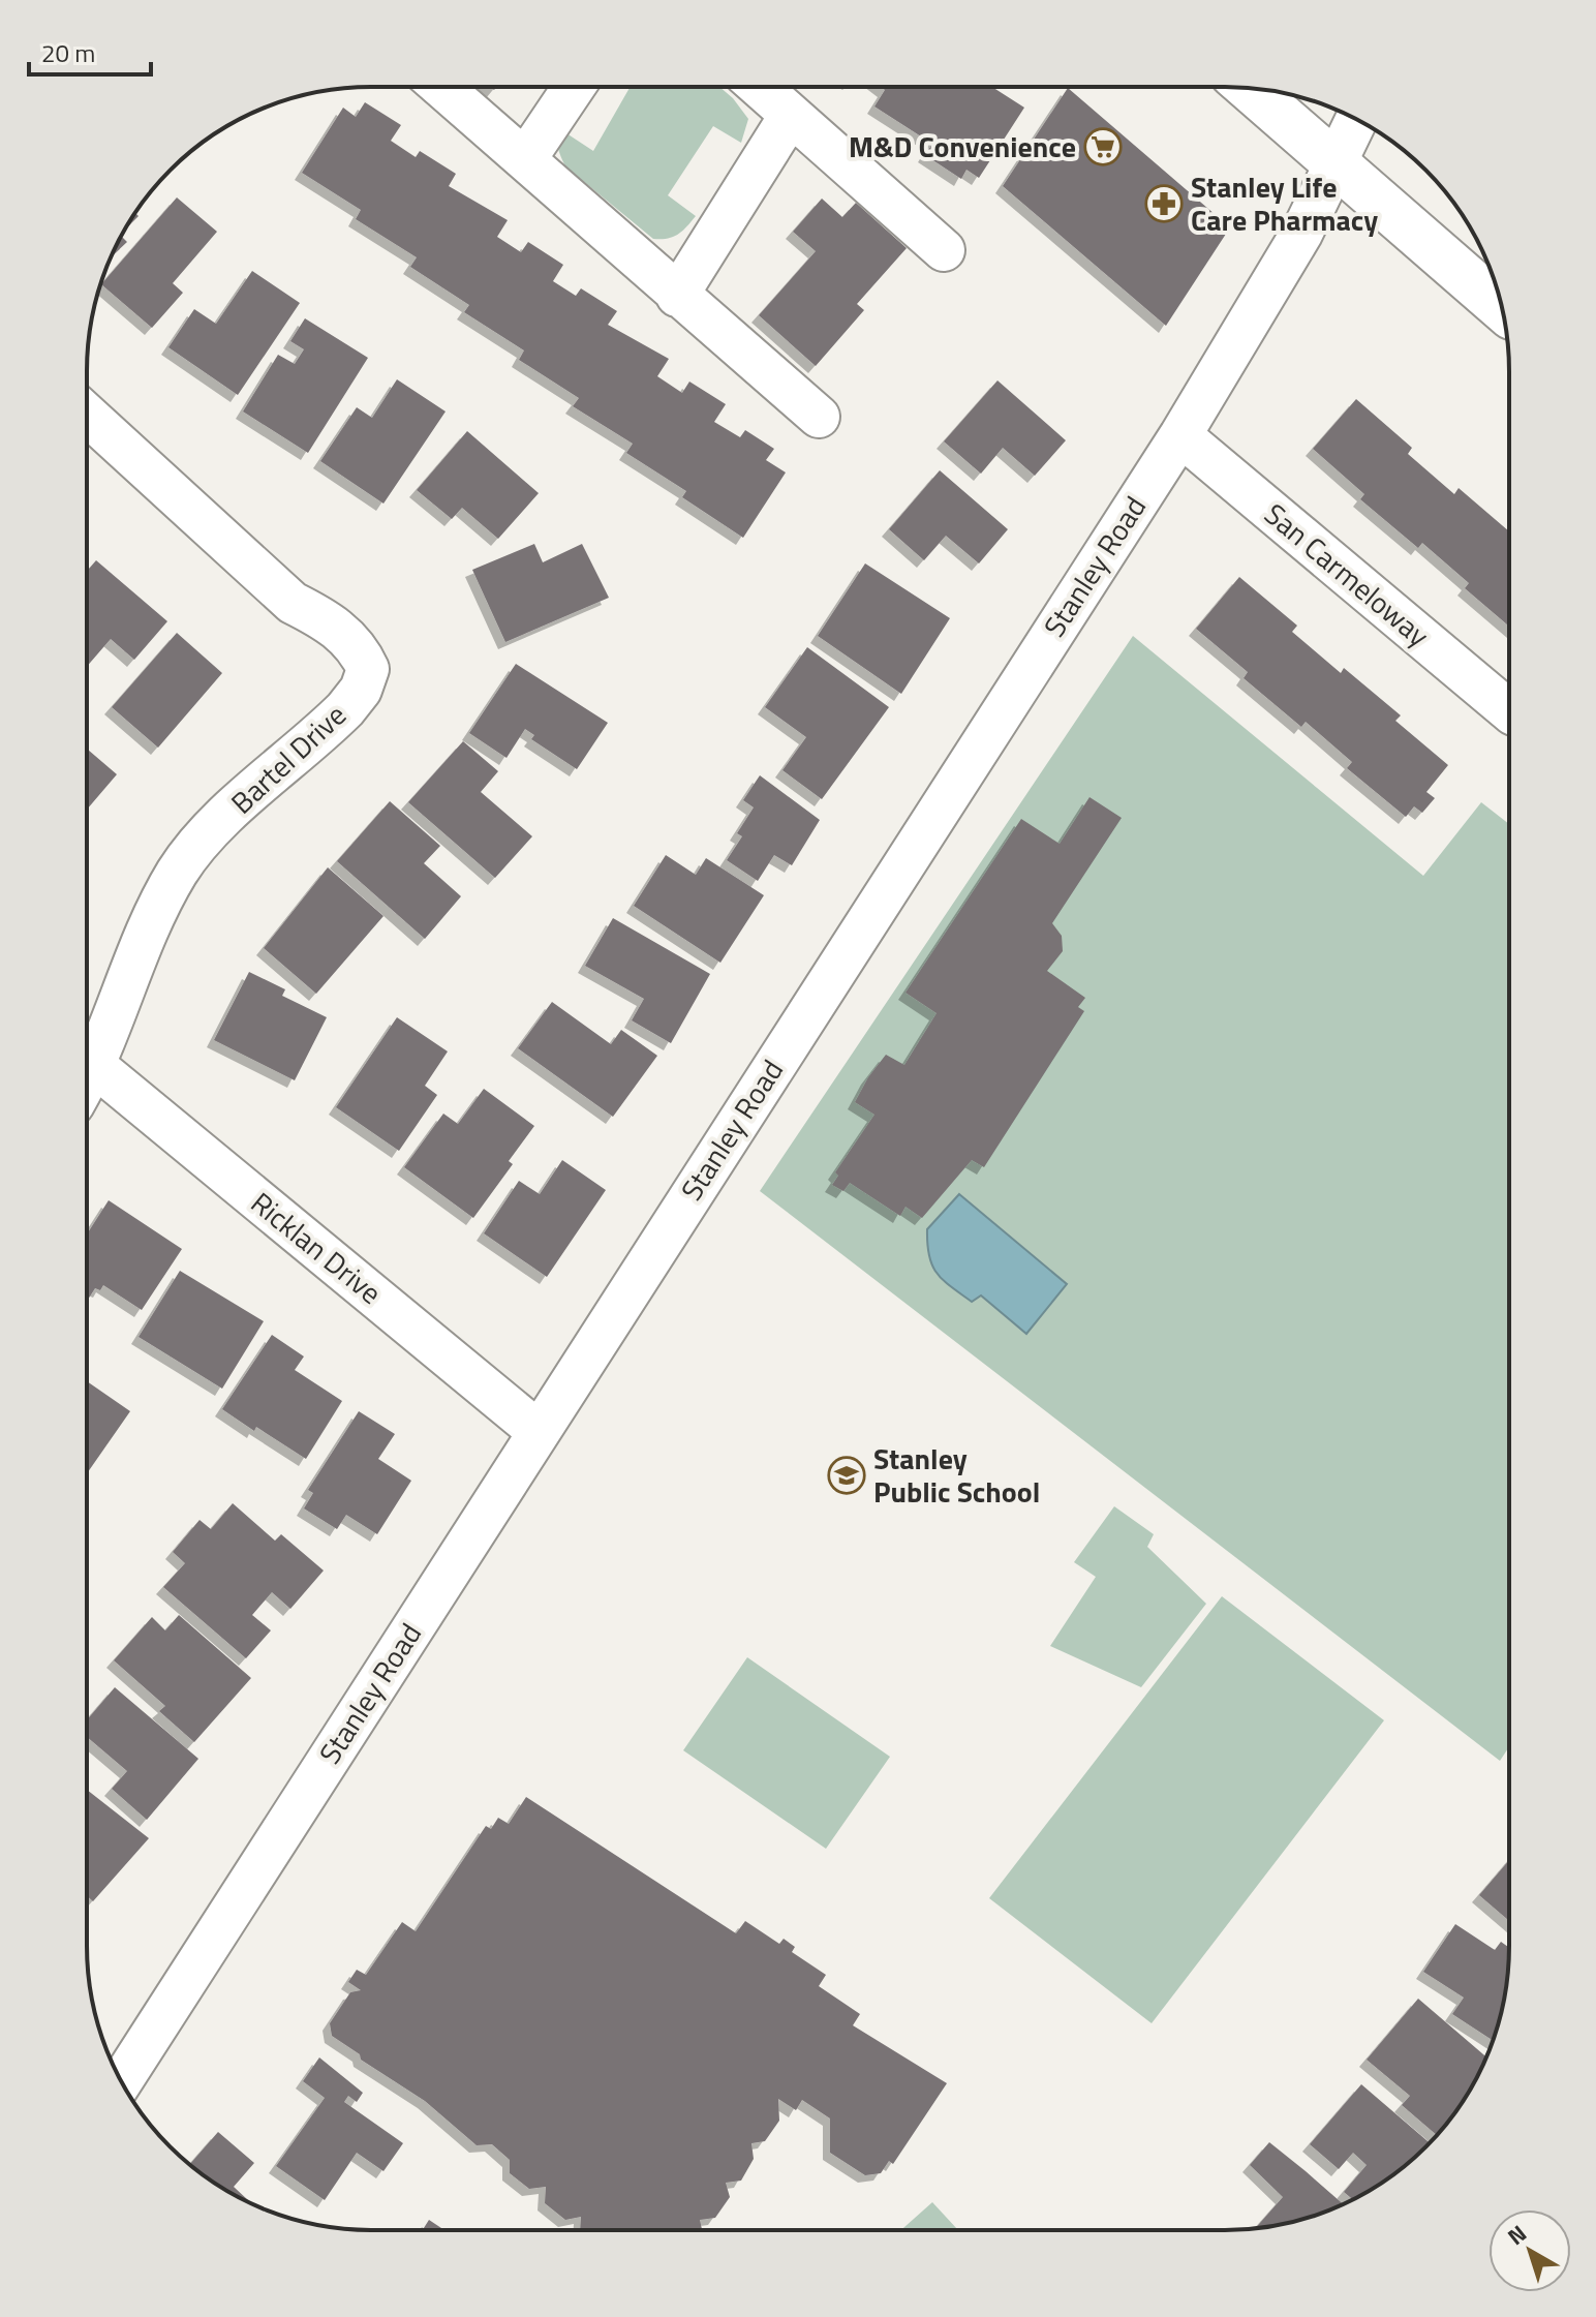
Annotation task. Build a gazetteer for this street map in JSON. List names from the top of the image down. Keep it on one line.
{"streets":{"street":["Stanley Road","San Carmeloway","Bartel Drive","Ricklan Drive"]},"crossings":[["Stanley Road","San Carmeloway"],["Stanley Road","Ricklan Drive"],["Bartel Drive","Ricklan Drive"]],"places":{"supermarket":["M&D Convenience"],"pharmacy":["Stanley Life Care Pharmacy"],"school or university":["Stanley Public School"]},"scale_bar":"20 m","north":"top left"}
